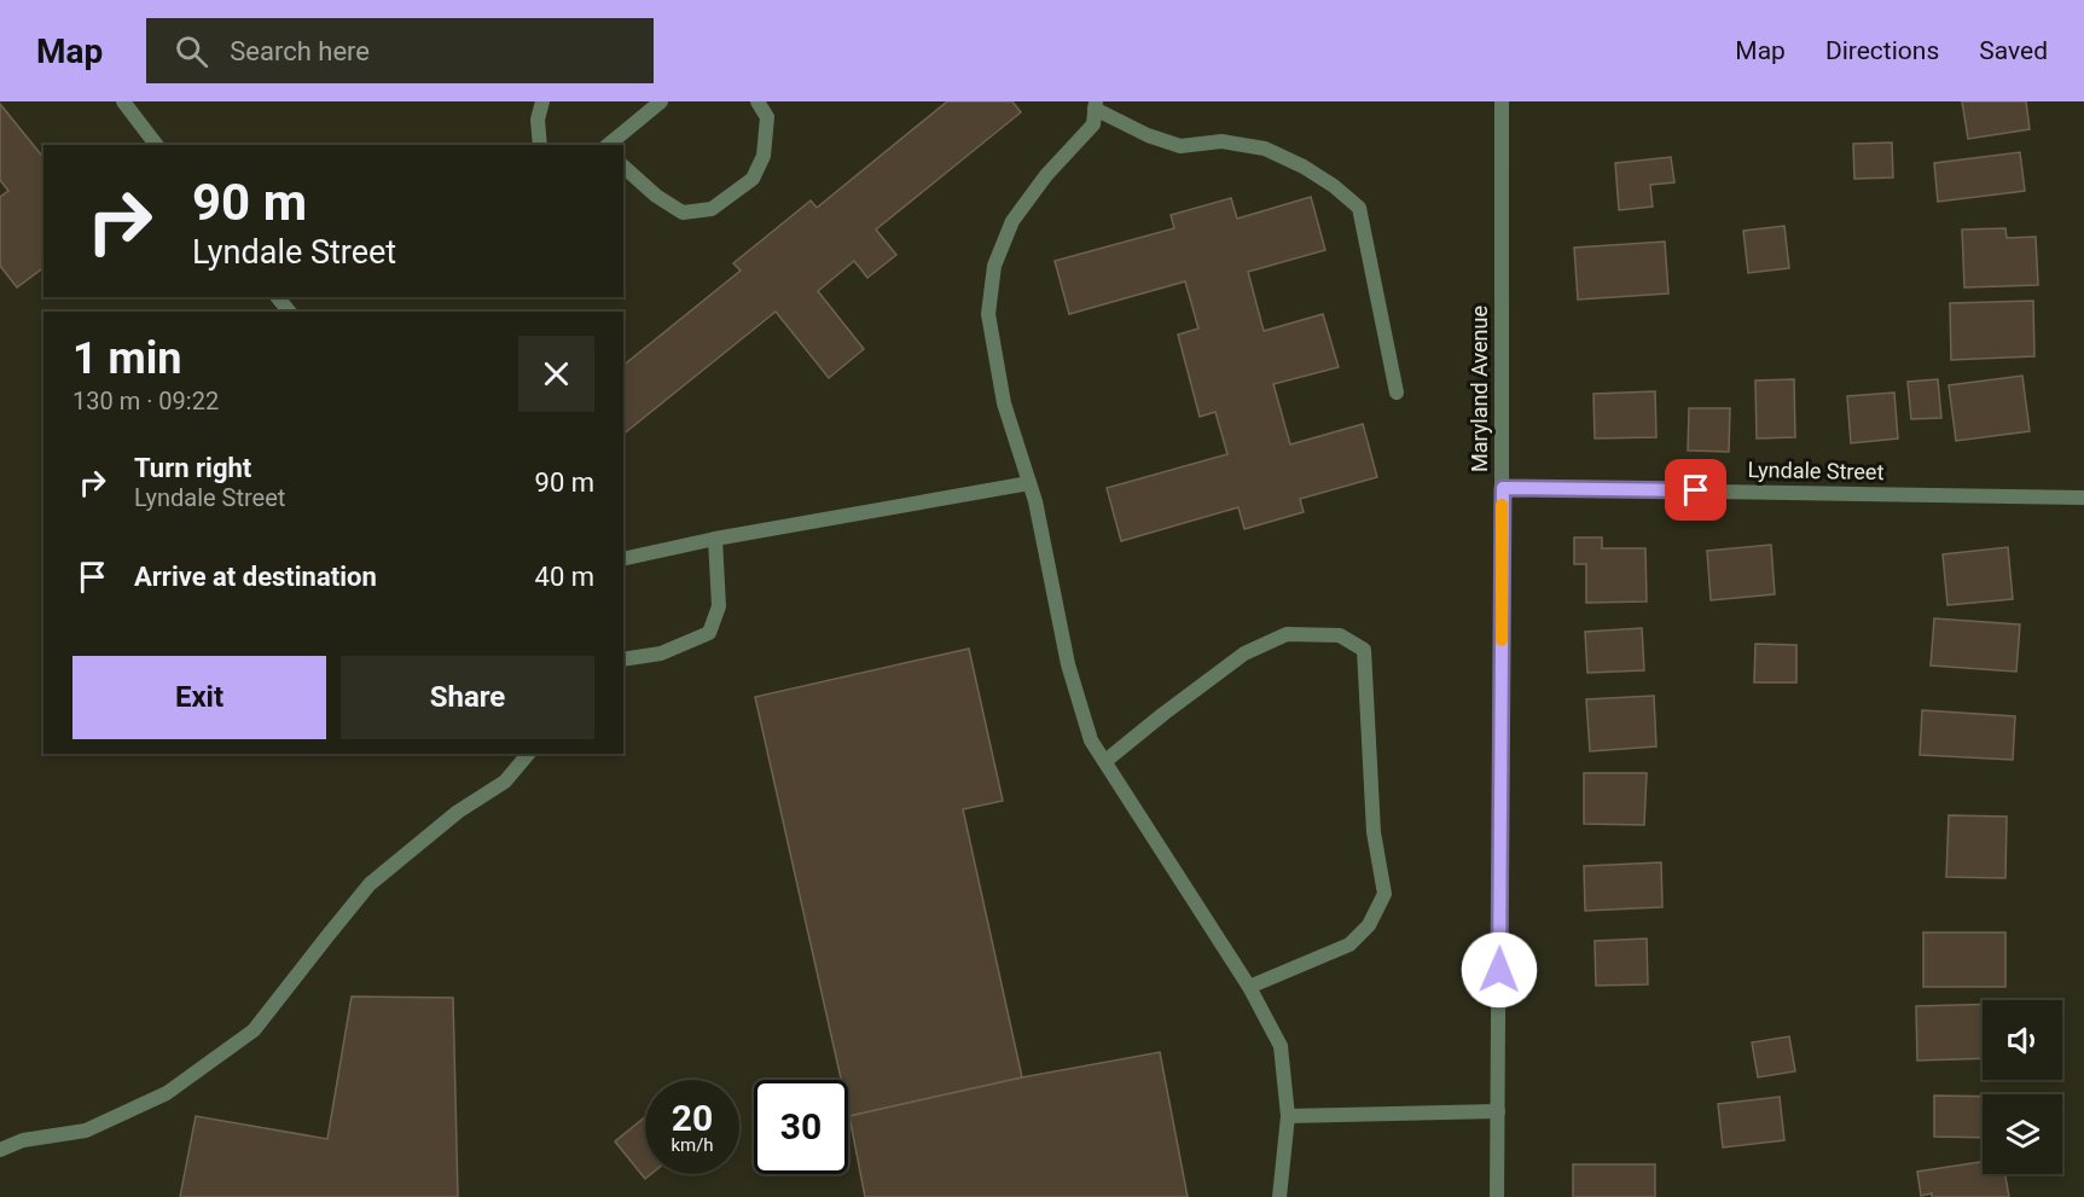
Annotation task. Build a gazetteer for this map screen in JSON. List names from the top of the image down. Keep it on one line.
{"streets":{"street":["Maryland Avenue","Lyndale Street"]},"crossings":[["Maryland Avenue","Lyndale Street"]],"page":{"header":"Map","search":"Search here","nav":["Map","Directions","Saved"],"turn":["90 m","Lyndale Street"],"heading":["1 min","130 m · 09:22"],"list":[{"name":"Turn right","note":"Lyndale Street","value":"90 m"},{"name":"Arrive at destination","value":"40 m"}],"buttons":["Exit","Share"],"speed":"20 km/h","limit":"30"}}
